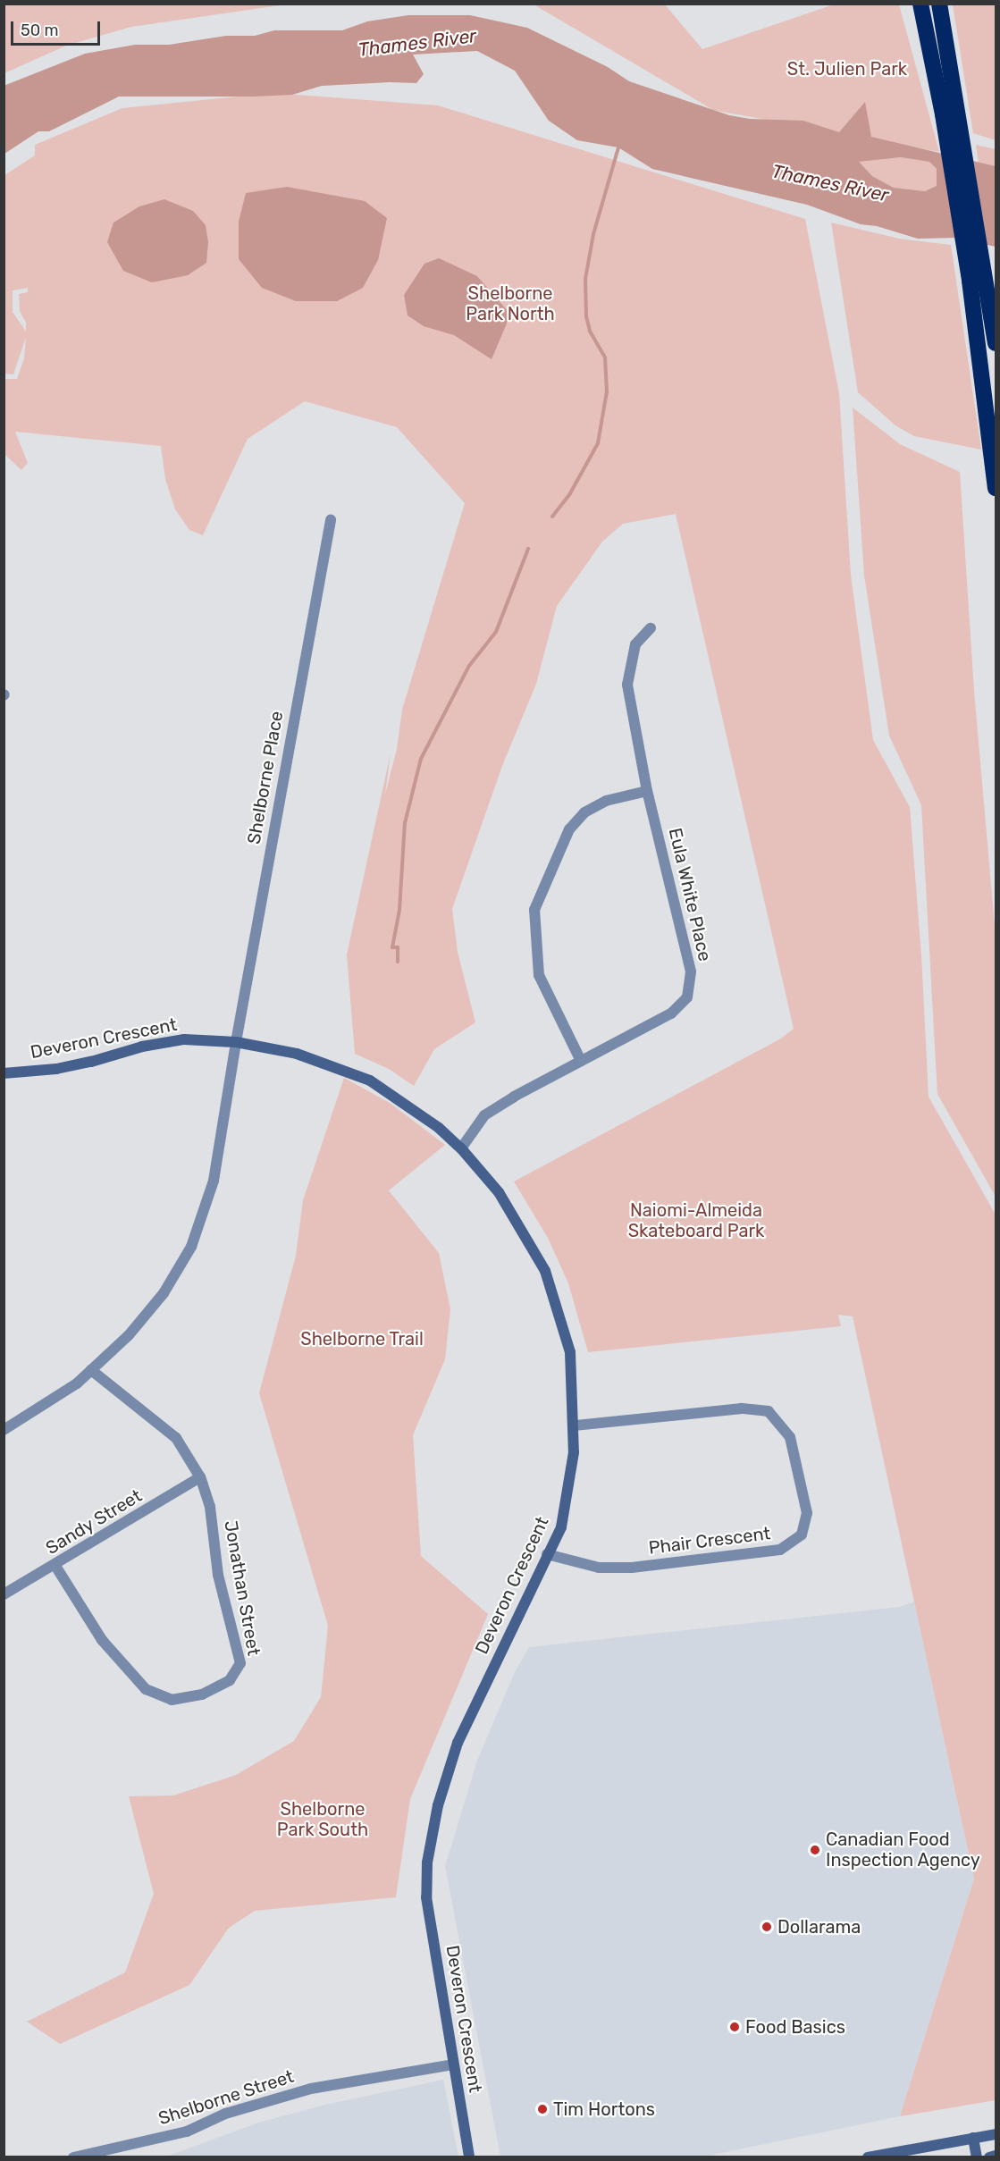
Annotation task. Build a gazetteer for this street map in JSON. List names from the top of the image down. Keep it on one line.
{"streets":{"street":["Shelborne Place","Eula White Place","Deveron Crescent","Sandy Street","Phair Crescent","Jonathan Street","Shelborne Street"]},"crossings":[["Shelborne Place","Deveron Crescent"],["Eula White Place","Deveron Crescent"],["Deveron Crescent","Phair Crescent"],["Deveron Crescent","Shelborne Street"],["Sandy Street","Jonathan Street"]],"water":["Thames River"],"parks":["St. Julien Park","Shelborne Park North","Naiomi-Almeida Skateboard Park","Shelborne Trail","Shelborne Park South"],"places":["Canadian Food Inspection Agency","Dollarama","Food Basics","Tim Hortons"],"scale_bar":"50 m"}
